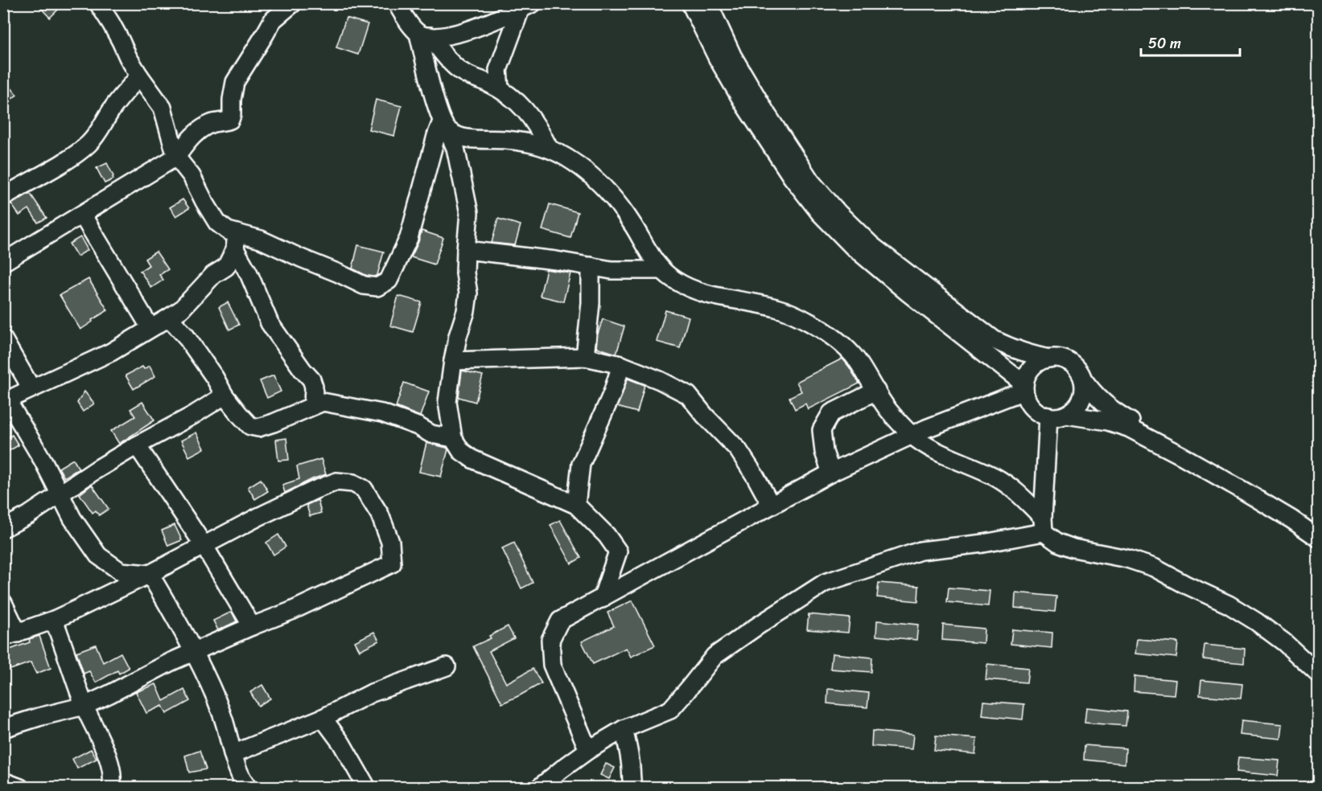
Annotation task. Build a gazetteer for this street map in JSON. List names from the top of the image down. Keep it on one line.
{"scale_bar":"50 m"}
